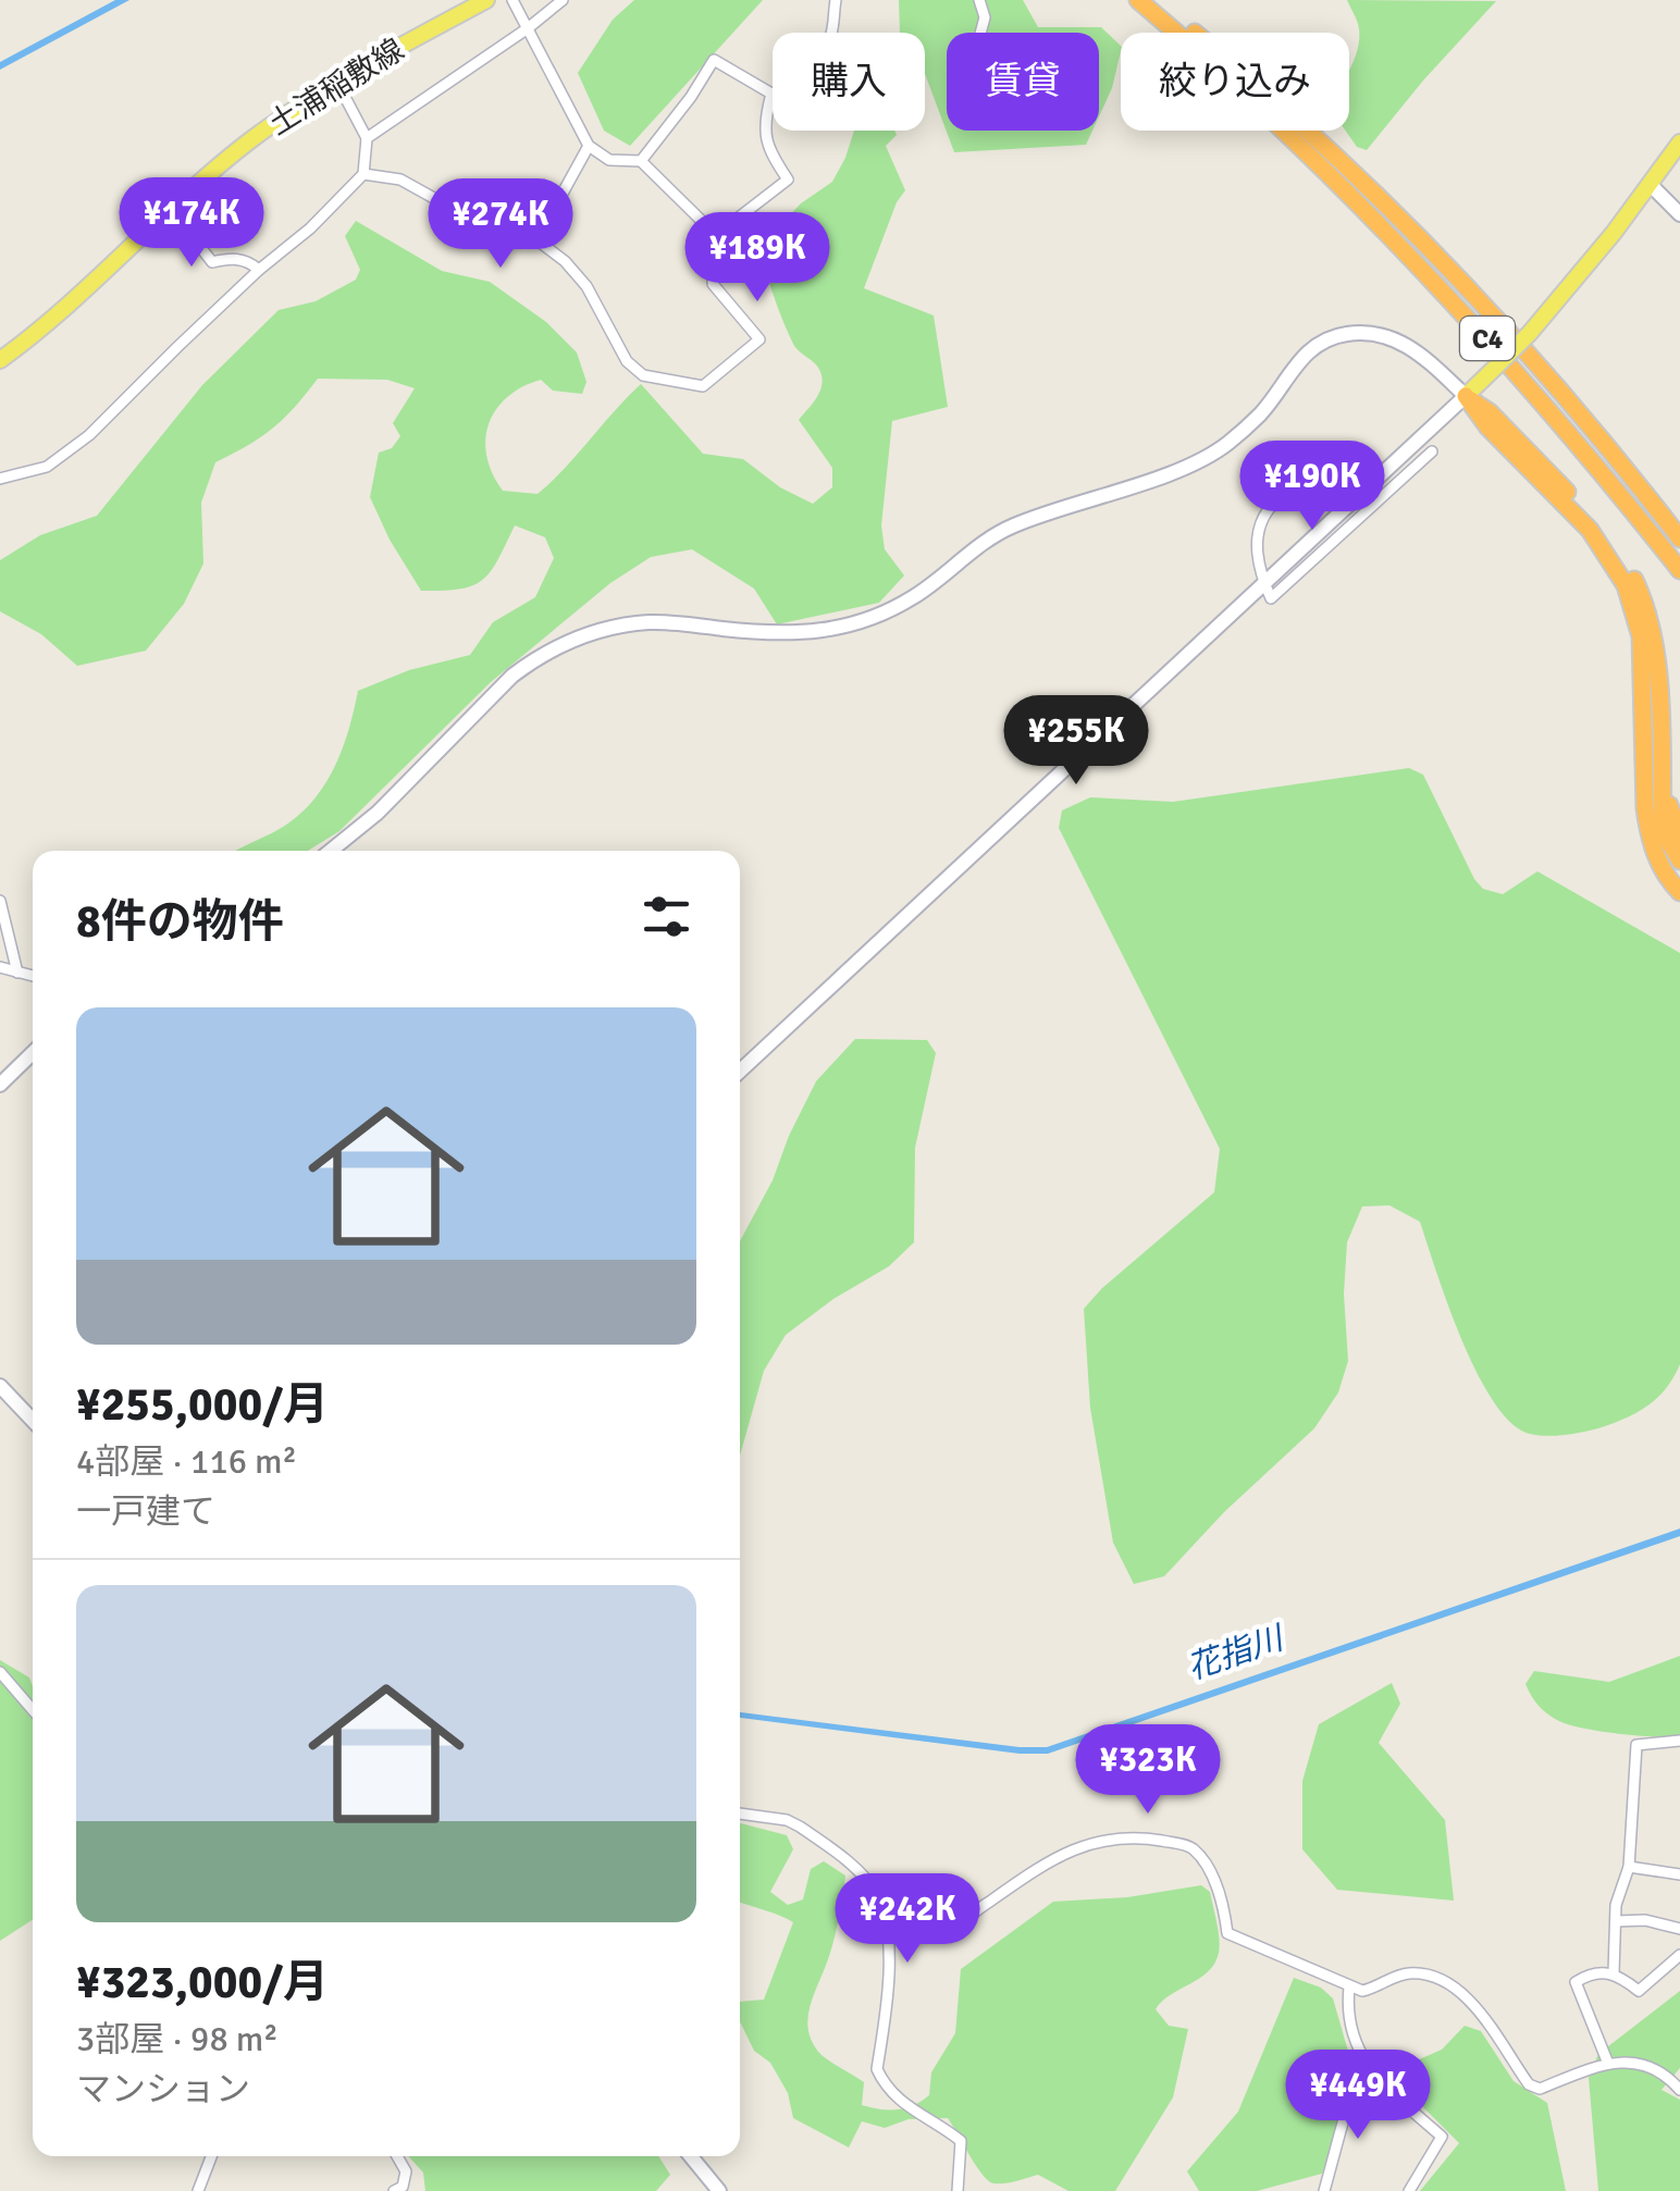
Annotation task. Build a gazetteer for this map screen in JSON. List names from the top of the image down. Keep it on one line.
{"streets":{"highway":["C4"],"main road":["土浦稲敷線"]},"water":["花指川"],"page":{"chip":["購入","賃貸","絞り込み"],"price":["¥174K","¥274K","¥189K","¥190K","¥255K","¥323K","¥242K","¥449K"],"heading":"8件の物件","list":[{"name":"¥255,000/月","note":"4部屋 · 116 m² · 一戸建て"},{"name":"¥323,000/月","note":"3部屋 · 98 m² · マンション"}]}}
